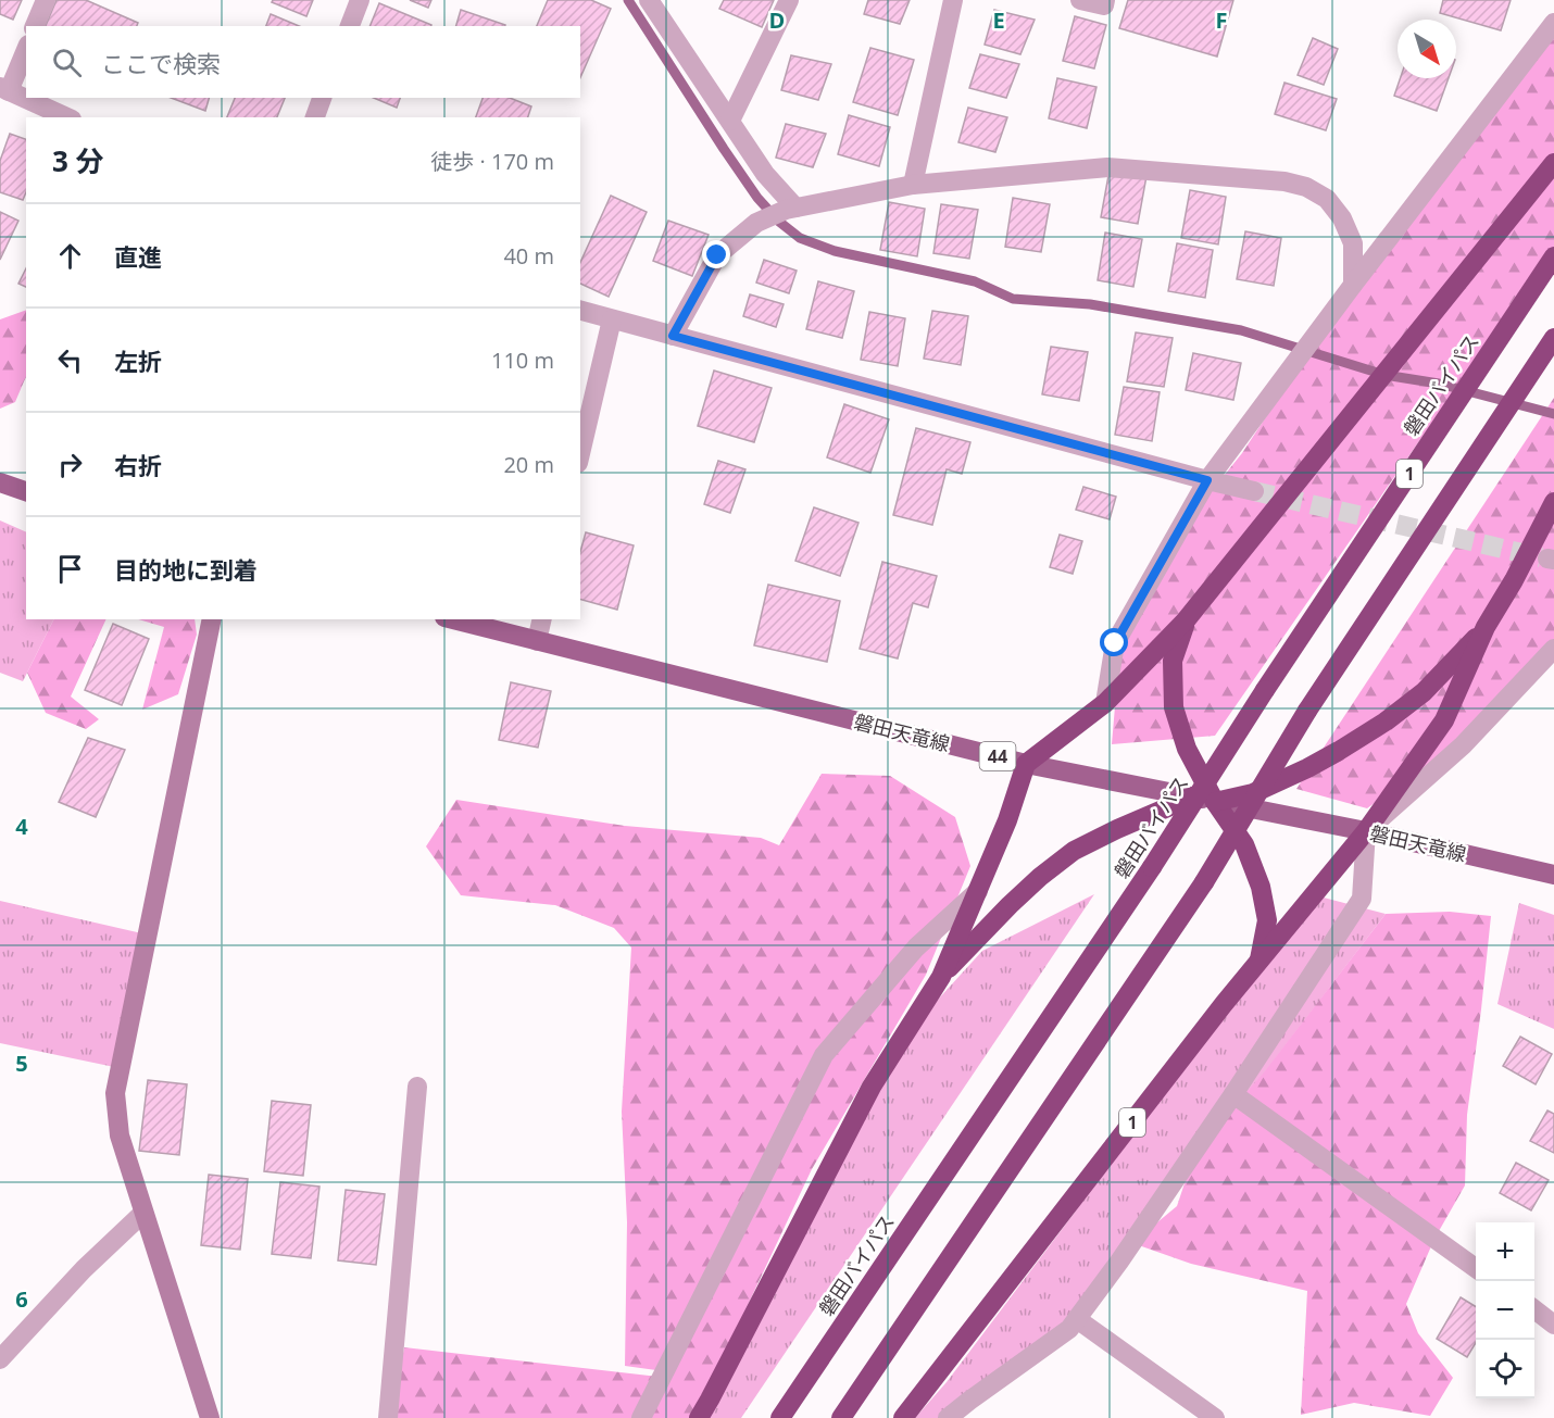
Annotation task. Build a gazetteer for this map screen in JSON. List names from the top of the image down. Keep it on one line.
{"streets":{"highway":["磐田バイパス","1"],"main road":["磐田天竜線","44"]},"crossings":[["1","磐田天竜線"]],"north":"bottom right","page":{"search":"ここで検索","heading":["3 分","徒歩 · 170 m"],"list":[["直進","40 m"],["左折","110 m"],["右折","20 m"],"目的地に到着"],"map_buttons":["+","−"]},"grid":{"columns":["D","E","F"],"rows":["4","5","6"]}}
